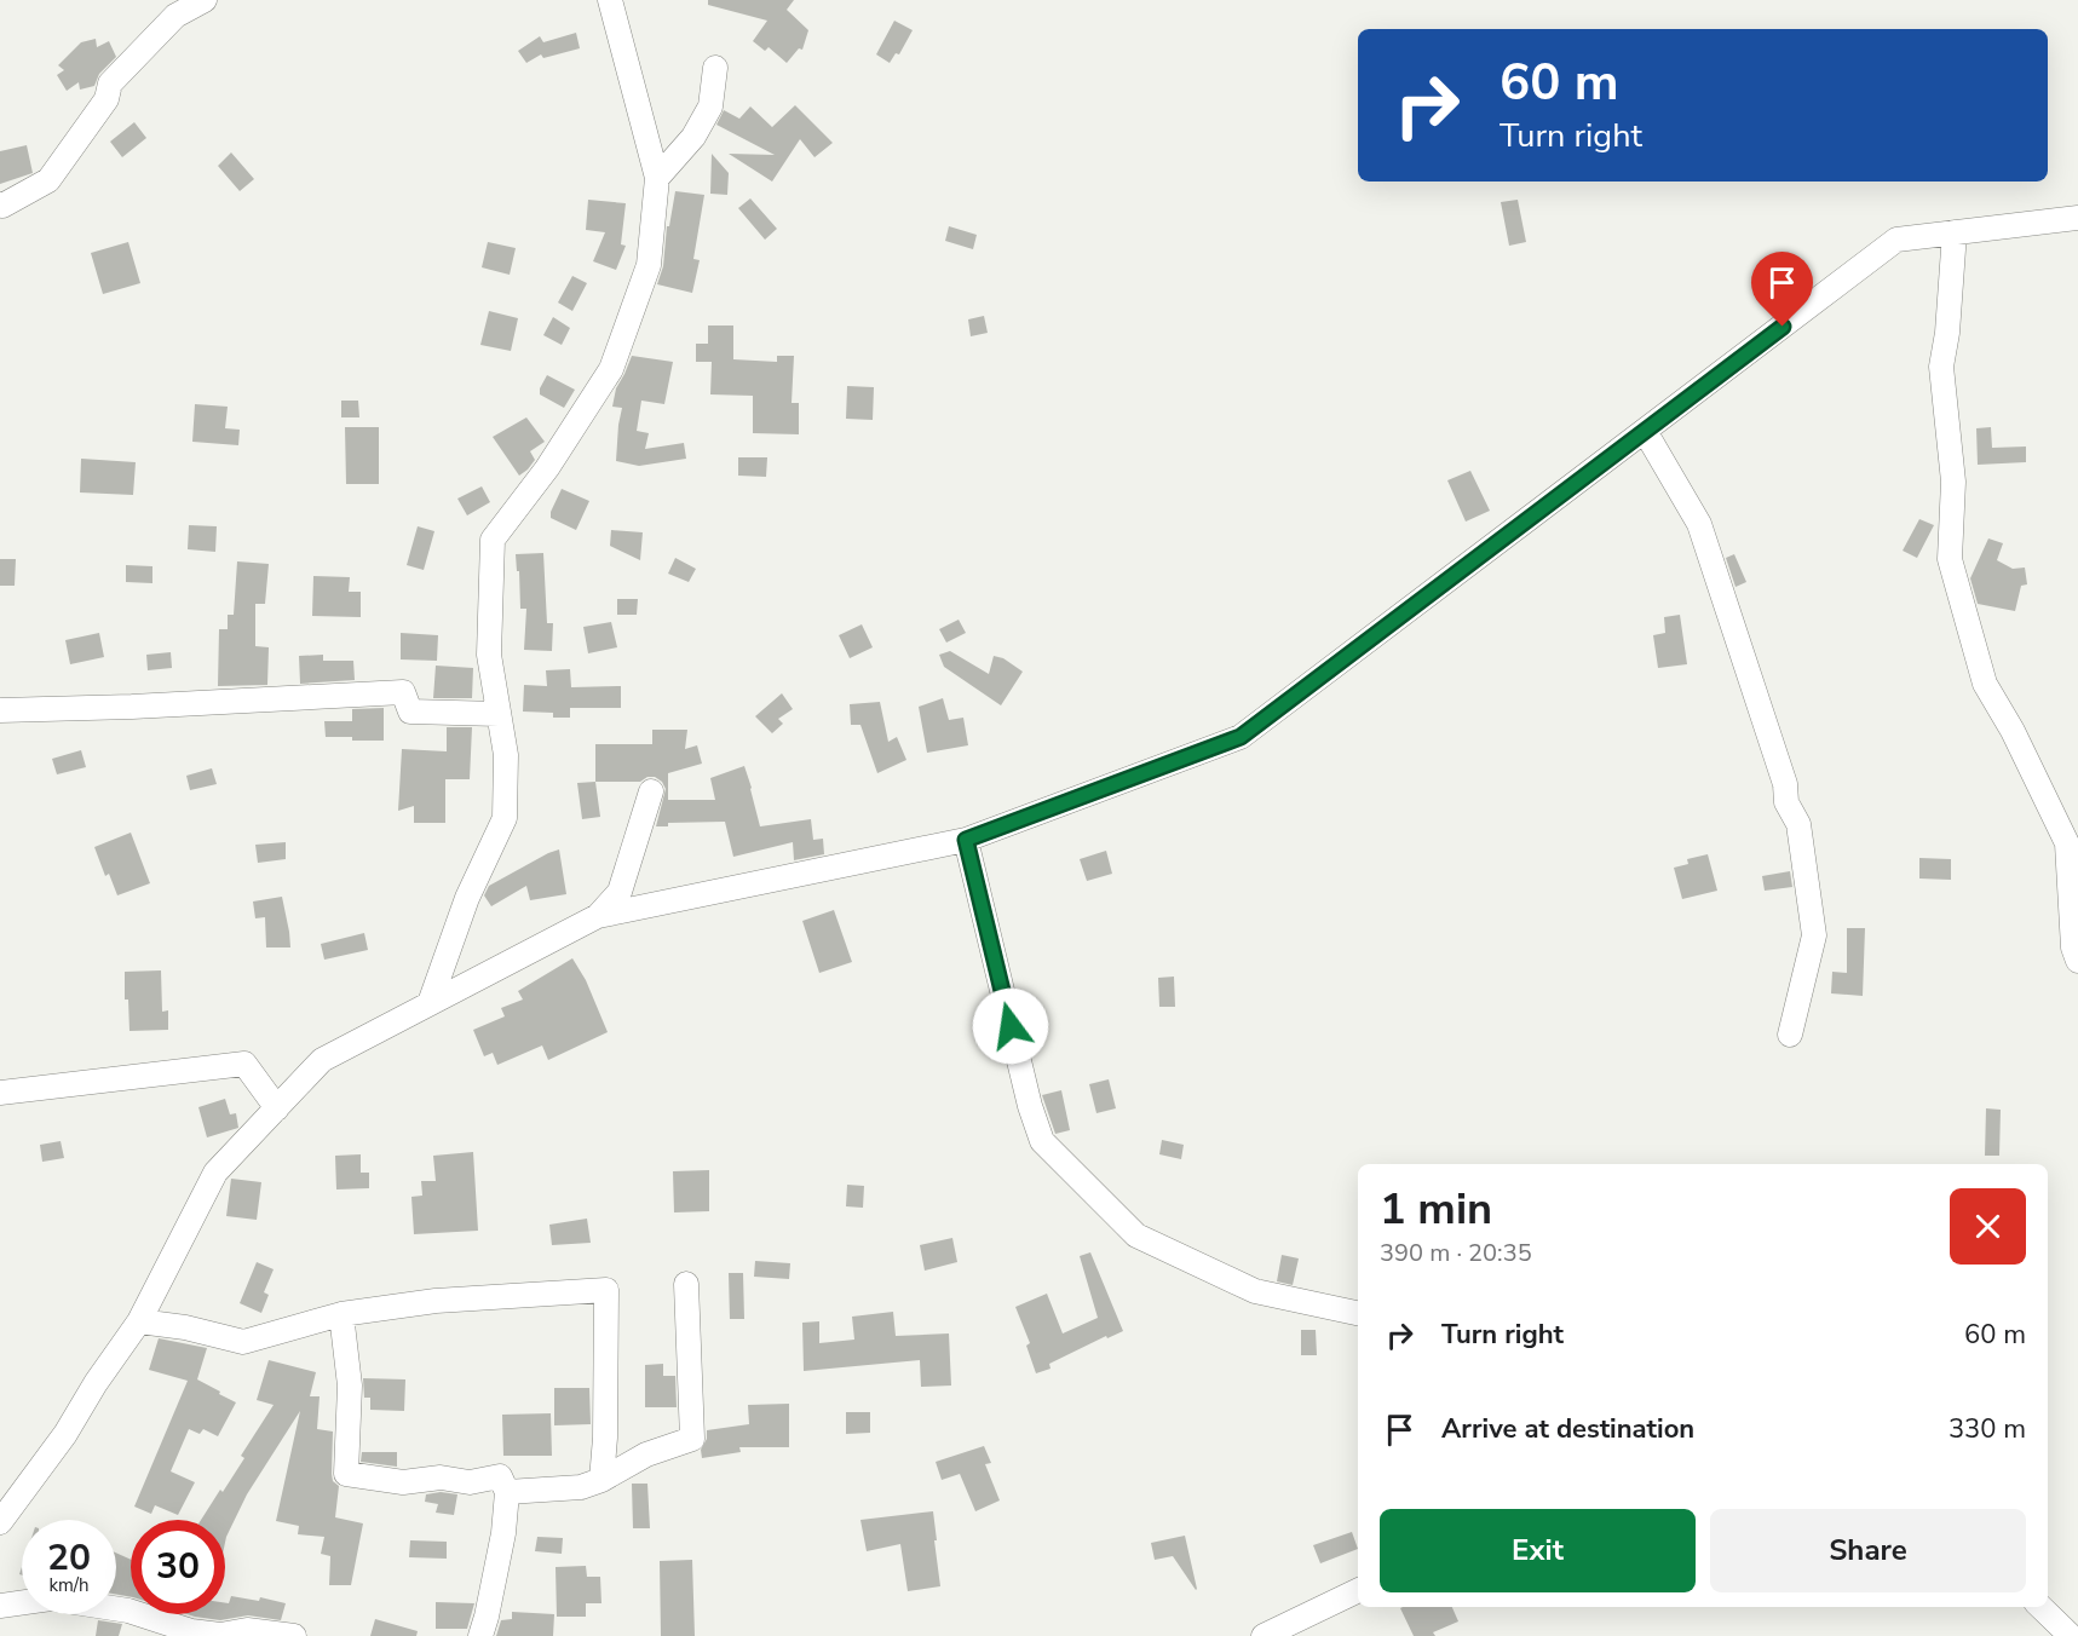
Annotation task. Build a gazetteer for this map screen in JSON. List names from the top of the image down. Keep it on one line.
{"page":{"turn":["60 m","Turn right"],"heading":["1 min","390 m · 20:35"],"list":[{"name":"Turn right","value":"60 m"},{"name":"Arrive at destination","value":"330 m"}],"buttons":["Exit","Share"],"speed":"20 km/h","limit":"30"}}
